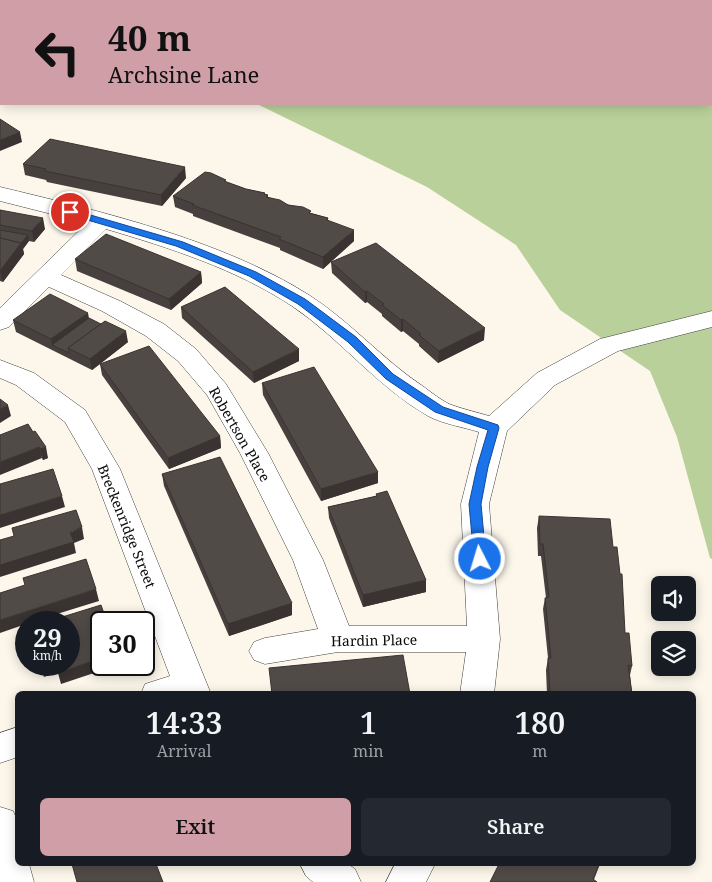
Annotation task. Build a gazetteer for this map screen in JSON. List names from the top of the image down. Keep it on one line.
{"streets":{"street":["Robertson Place","Breckenridge Street","Hardin Place"]},"crossings":[["Robertson Place","Hardin Place"]],"page":{"turn":["40 m","Archsine Lane"],"speed":"29 km/h","limit":"30","eta":["14:33","Arrival","1","min","180","m"],"buttons":["Exit","Share"]}}
